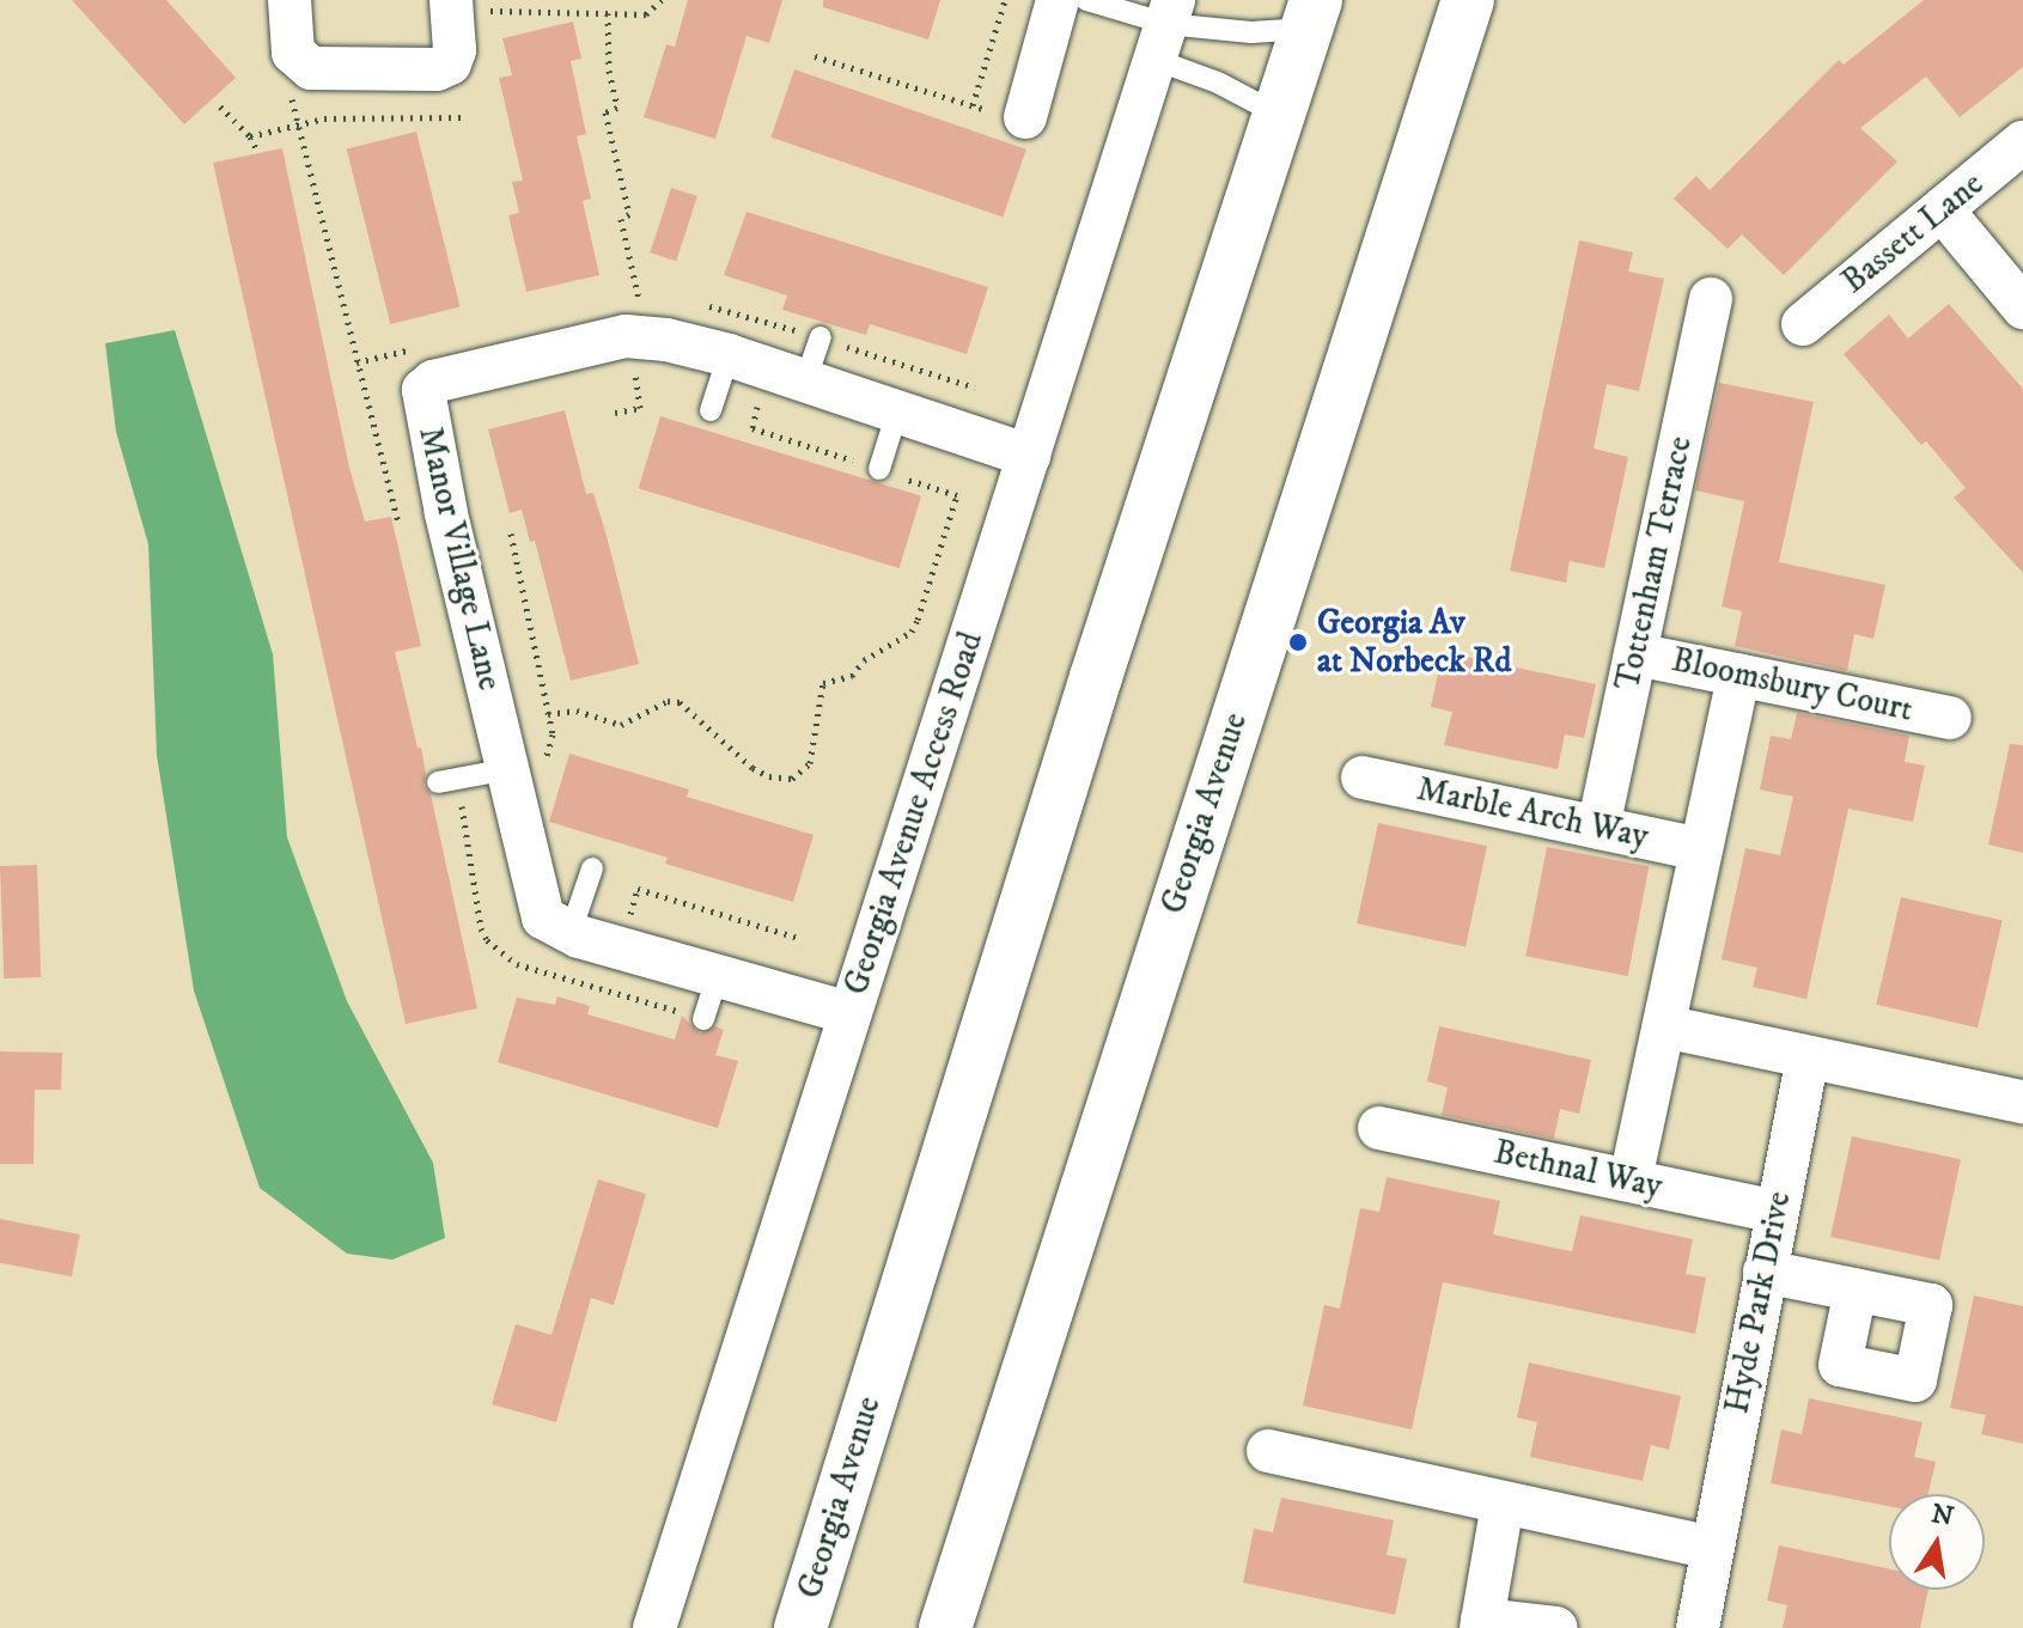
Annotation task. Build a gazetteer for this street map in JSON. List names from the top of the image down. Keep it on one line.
{"streets":{"main road":["Georgia Avenue"],"street":["Bassett Lane","Manor Village Lane","Tottenham Terrace","Bloomsbury Court","Georgia Avenue Access Road","Marble Arch Way","Bethnal Way","Hyde Park Drive"]},"crossings":[["Manor Village Lane","Georgia Avenue Access Road"],["Tottenham Terrace","Bloomsbury Court"],["Tottenham Terrace","Marble Arch Way"],["Bethnal Way","Hyde Park Drive"]],"places":["Georgia Av at Norbeck Rd"],"north":"top"}
